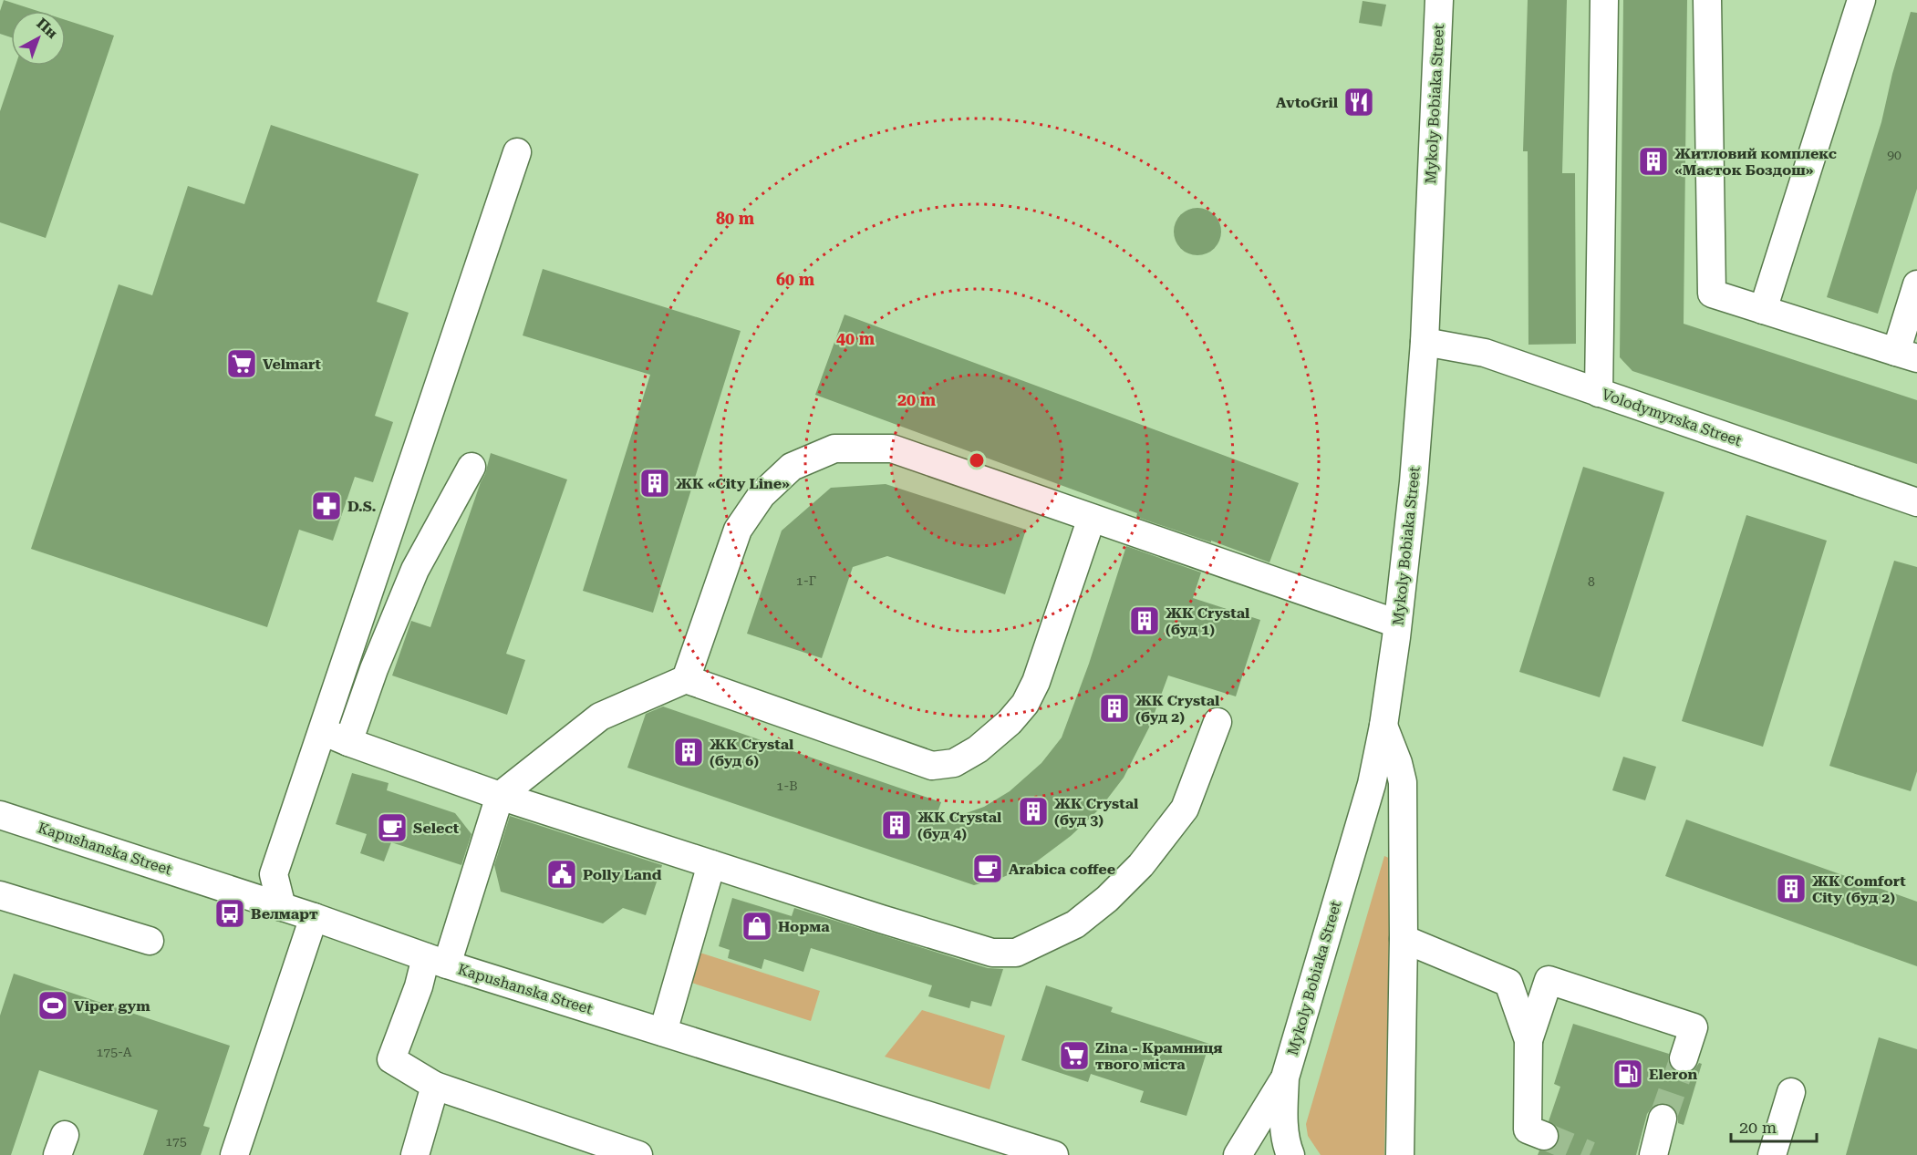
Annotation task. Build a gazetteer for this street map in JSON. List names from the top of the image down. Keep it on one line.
{"streets":{"street":["Mykoly Bobiaka Street","Volodymyrska Street","Kapushanska Street"]},"crossings":[["Mykoly Bobiaka Street","Volodymyrska Street"]],"places":{"restaurant":["AvtoGril"],"building":["Житловий комплекс «Маєток Боздош»","ЖК «City Line»","ЖК Crystal (буд 1)","ЖК Crystal (буд 2)","ЖК Crystal (буд 6)","ЖК Crystal (буд 3)","ЖК Crystal (буд 4)","ЖК Comfort City (буд 2)"],"supermarket":["Velmart","Zina - Крамниця твого міста"],"pharmacy":["D.S."],"cafe":["Select","Arabica coffee"],"public building":["Polly Land"],"bus stop":["Велмарт"],"shop":["Норма"],"sports":["Viper gym"],"fuel station":["Eleron"]},"house_numbers":["90","1-Г","8","1-В","175-А","175"],"scale_bar":"20 m","north":"top right","rings":["80 m","60 m","40 m","20 m"]}
